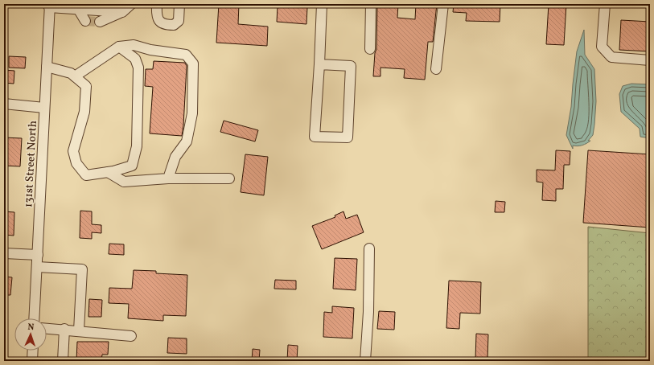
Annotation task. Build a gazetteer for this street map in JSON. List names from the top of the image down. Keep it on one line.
{"streets":{"street":["131st Street North"]},"north":"top"}
